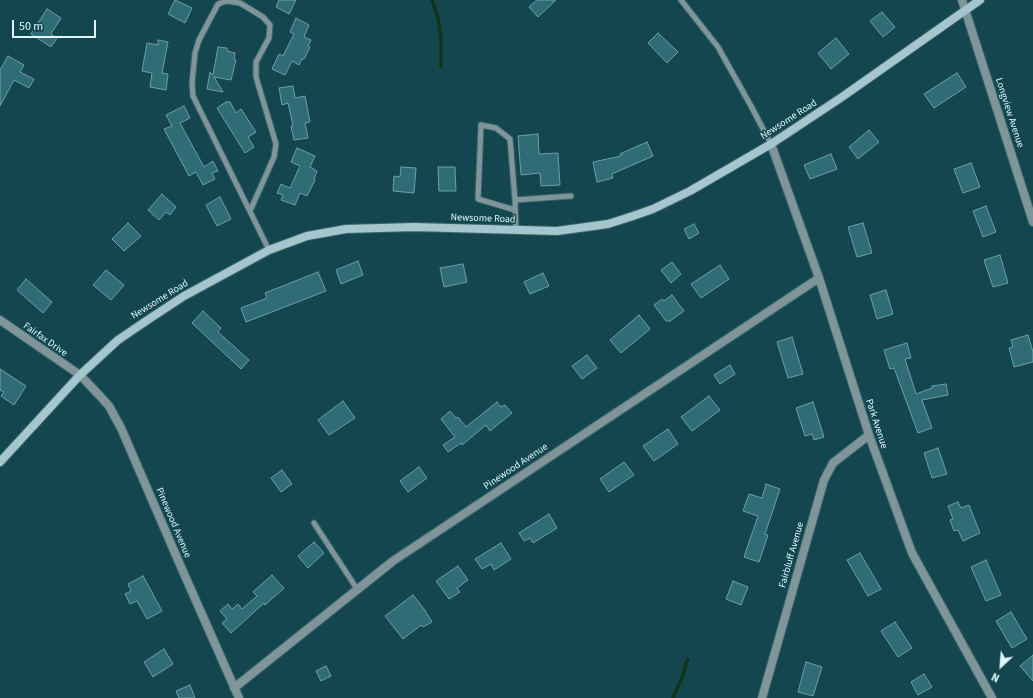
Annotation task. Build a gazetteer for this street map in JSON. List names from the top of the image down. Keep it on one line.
{"streets":{"street":["Longview Avenue","Newsome Road","Fairfax Drive","Park Avenue","Pinewood Avenue","Fairbluff Avenue"]},"crossings":[["Longview Avenue","Newsome Road"],["Newsome Road","Fairfax Drive"],["Newsome Road","Park Avenue"],["Newsome Road","Pinewood Avenue"],["Fairfax Drive","Pinewood Avenue"],["Park Avenue","Pinewood Avenue"],["Park Avenue","Fairbluff Avenue"]],"scale_bar":"50 m","north":"bottom left"}
